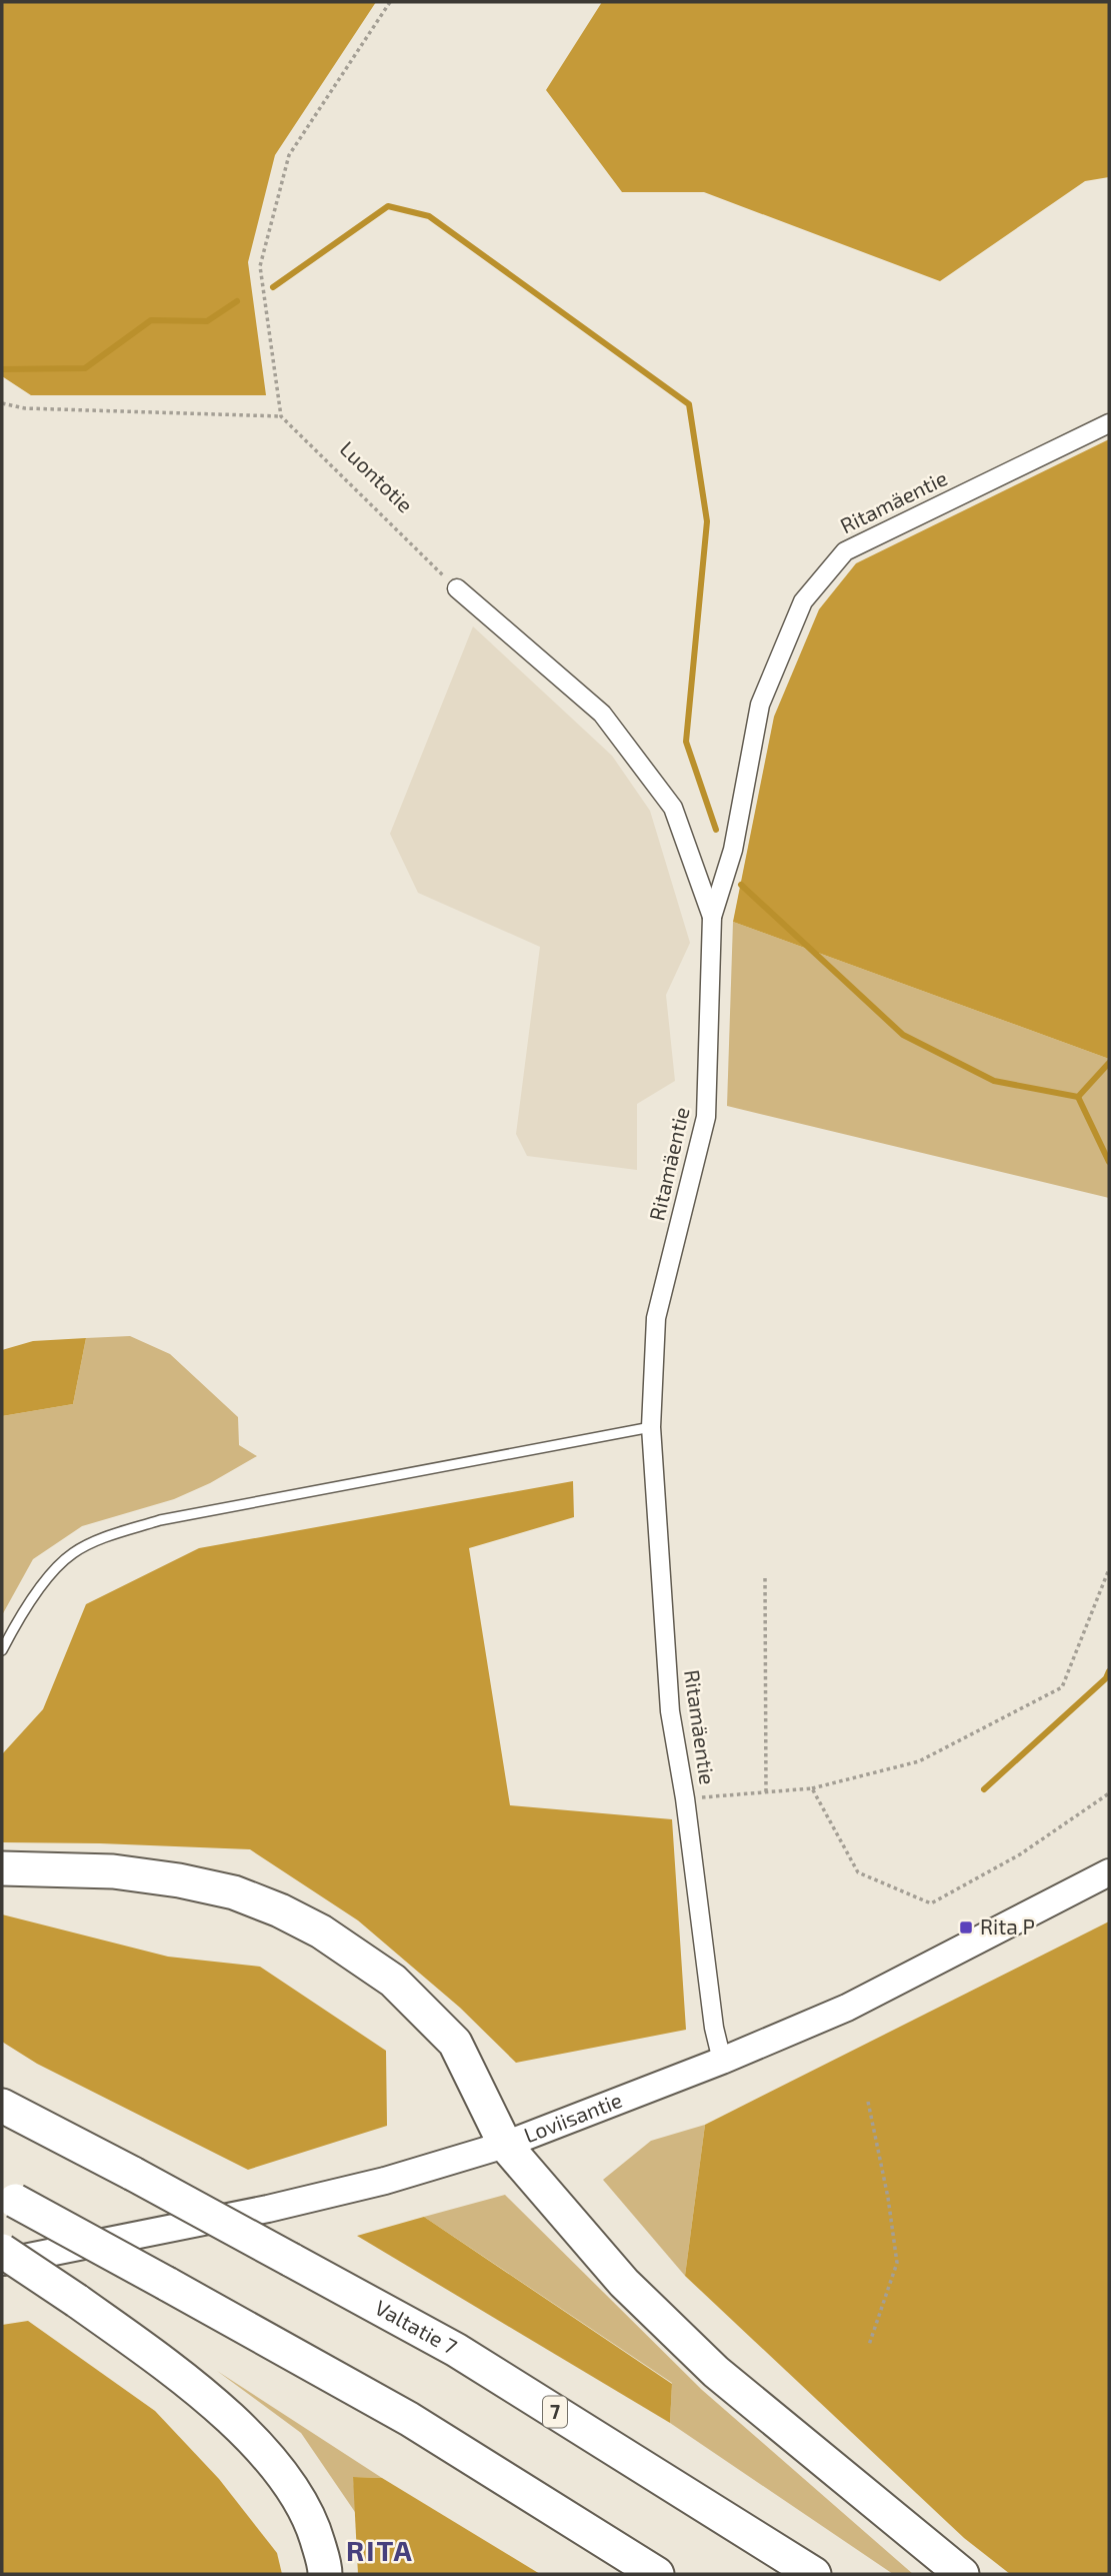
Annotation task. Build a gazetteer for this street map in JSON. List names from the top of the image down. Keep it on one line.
{"streets":{"highway":["Valtatie 7","7"],"main road":["Loviisantie"],"street":["Ritamäentie"],"path":["Luontotie"]},"crossings":[["Ritamäentie","Loviisantie"]],"districts":["RITA"],"places":{"transit":["Rita P"]}}
